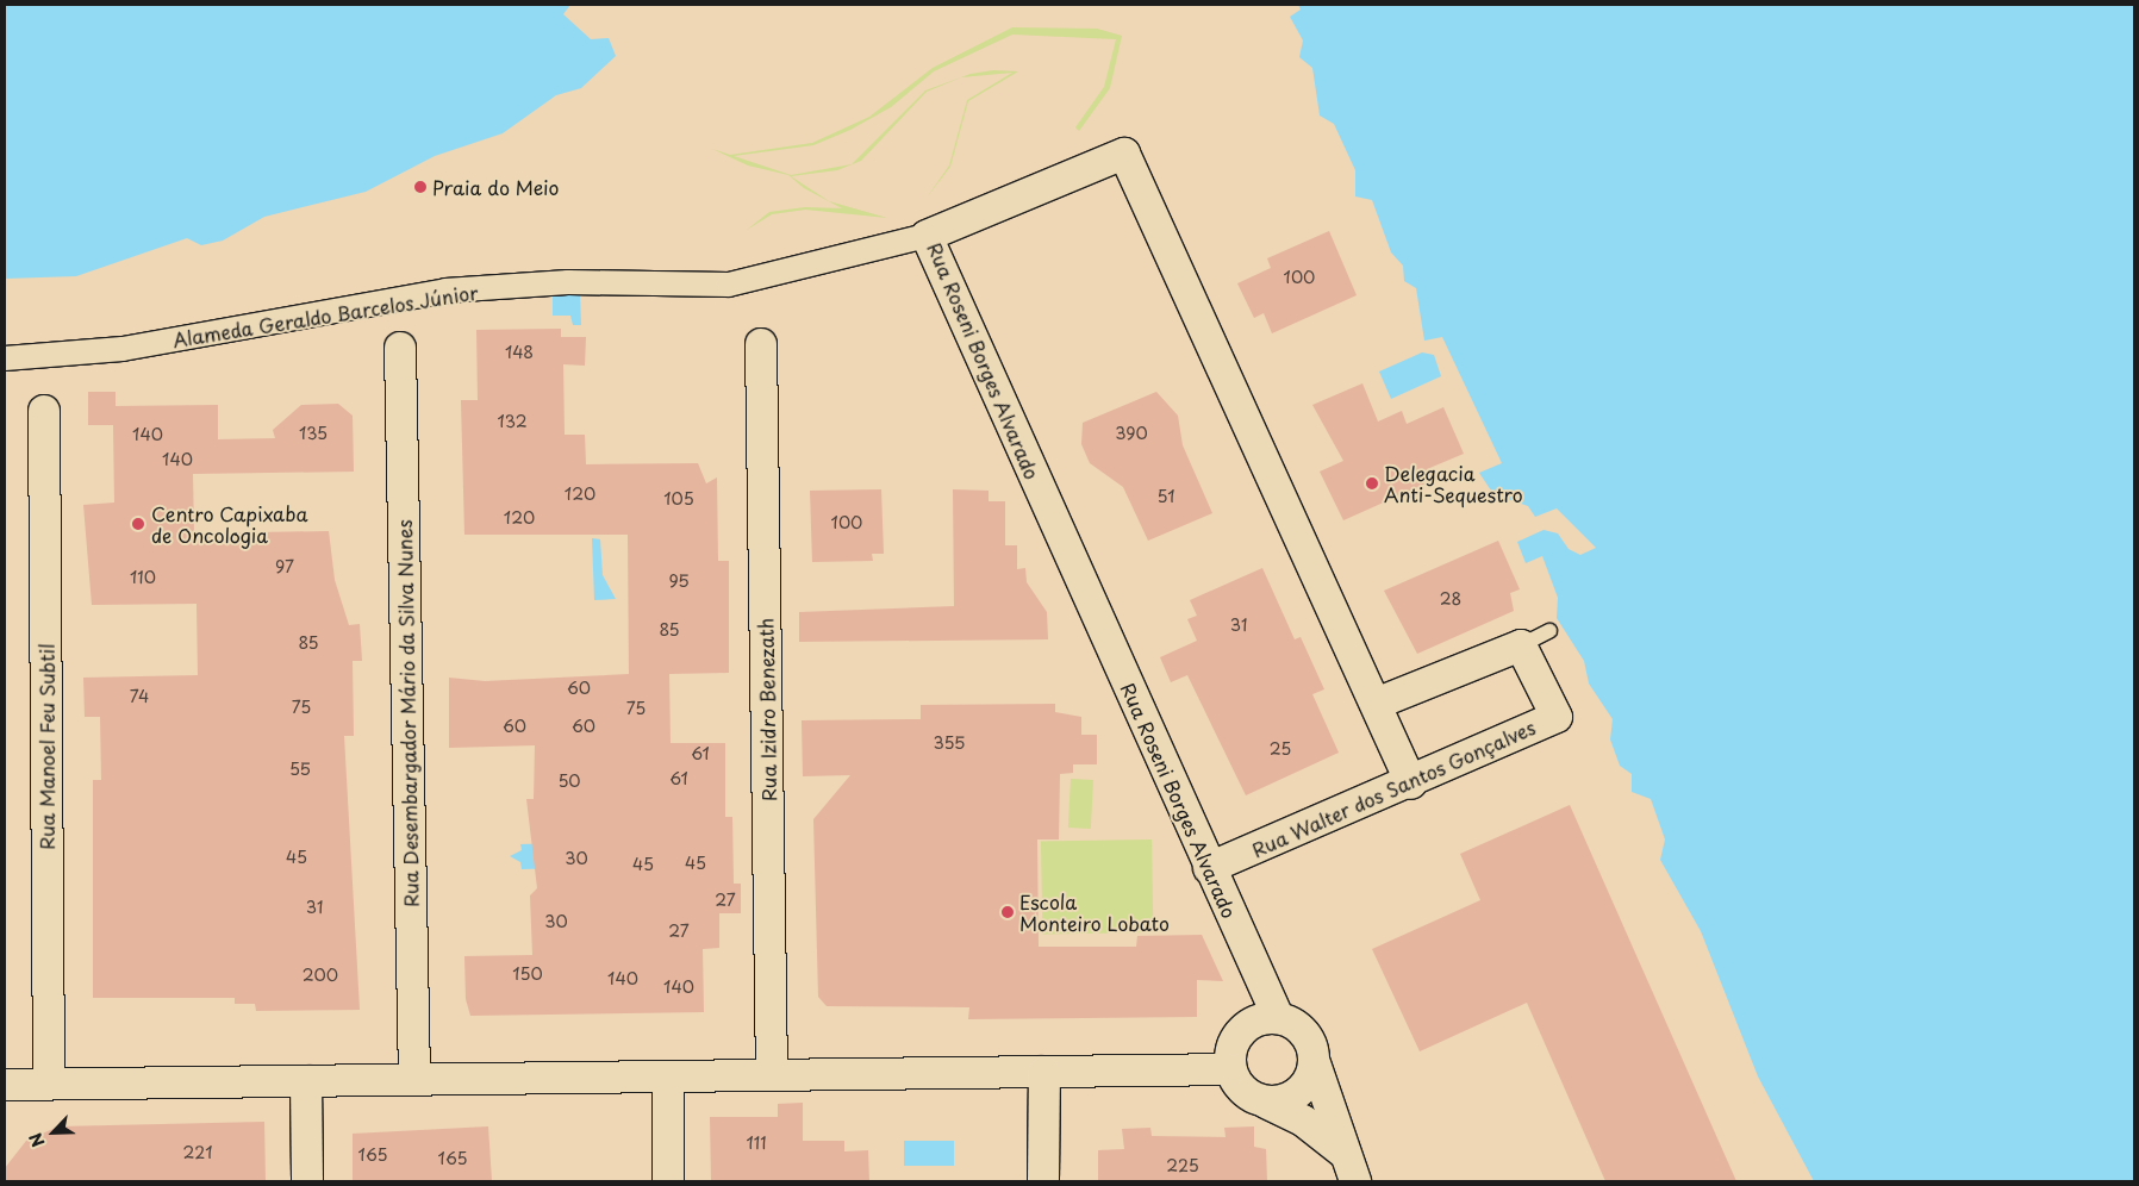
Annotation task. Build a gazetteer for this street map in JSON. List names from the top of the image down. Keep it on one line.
{"streets":{"street":["Alameda Geraldo Barcelos Júnior","Rua Roseni Borges Alvarado","Rua Izidro Benezath","Rua Desembargador Mário da Silva Nunes","Rua Manoel Feu Subtil","Rua Walter dos Santos Gonçalves"]},"crossings":[["Alameda Geraldo Barcelos Júnior","Rua Roseni Borges Alvarado"],["Rua Roseni Borges Alvarado","Rua Walter dos Santos Gonçalves"]],"places":["Praia do Meio","Delegacia Anti-Sequestro","Centro Capixaba de Oncologia","Escola Monteiro Lobato"],"house_numbers":["100","148","132","135","390","140","140","120","51","105","120","100","97","110","95","28","31","85","85","60","74","75","75","60","60","355","25","61","55","61","50","45","30","45","45","27","31","30","27","150","200","140","140","111","221","165","165","225"],"north":"bottom left"}
